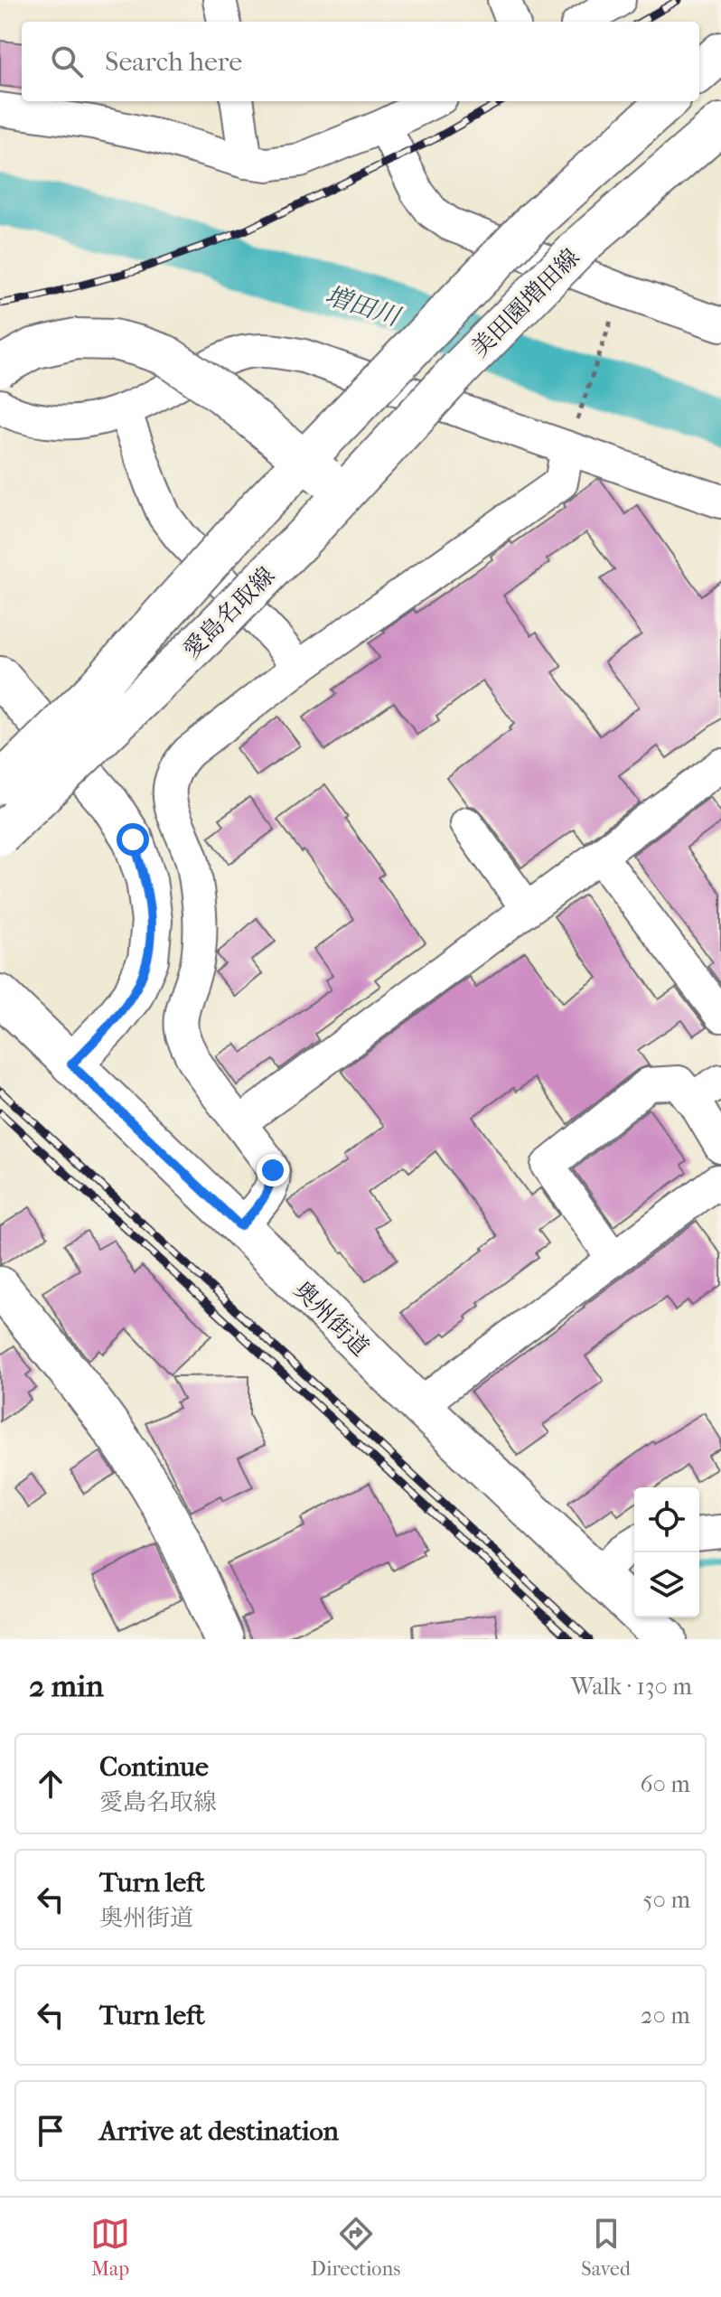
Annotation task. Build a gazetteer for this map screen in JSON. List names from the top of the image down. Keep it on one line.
{"streets":{"main road":["美田園増田線","愛島名取線","奥州街道"]},"crossings":[["美田園増田線","愛島名取線"]],"water":["増田川"],"page":{"search":"Search here","heading":["2 min","Walk · 130 m"],"list":[["Continue","愛島名取線","60 m"],["Turn left","奥州街道","50 m"],["Turn left","20 m"],"Arrive at destination"],"nav":["Map","Directions","Saved"]}}
